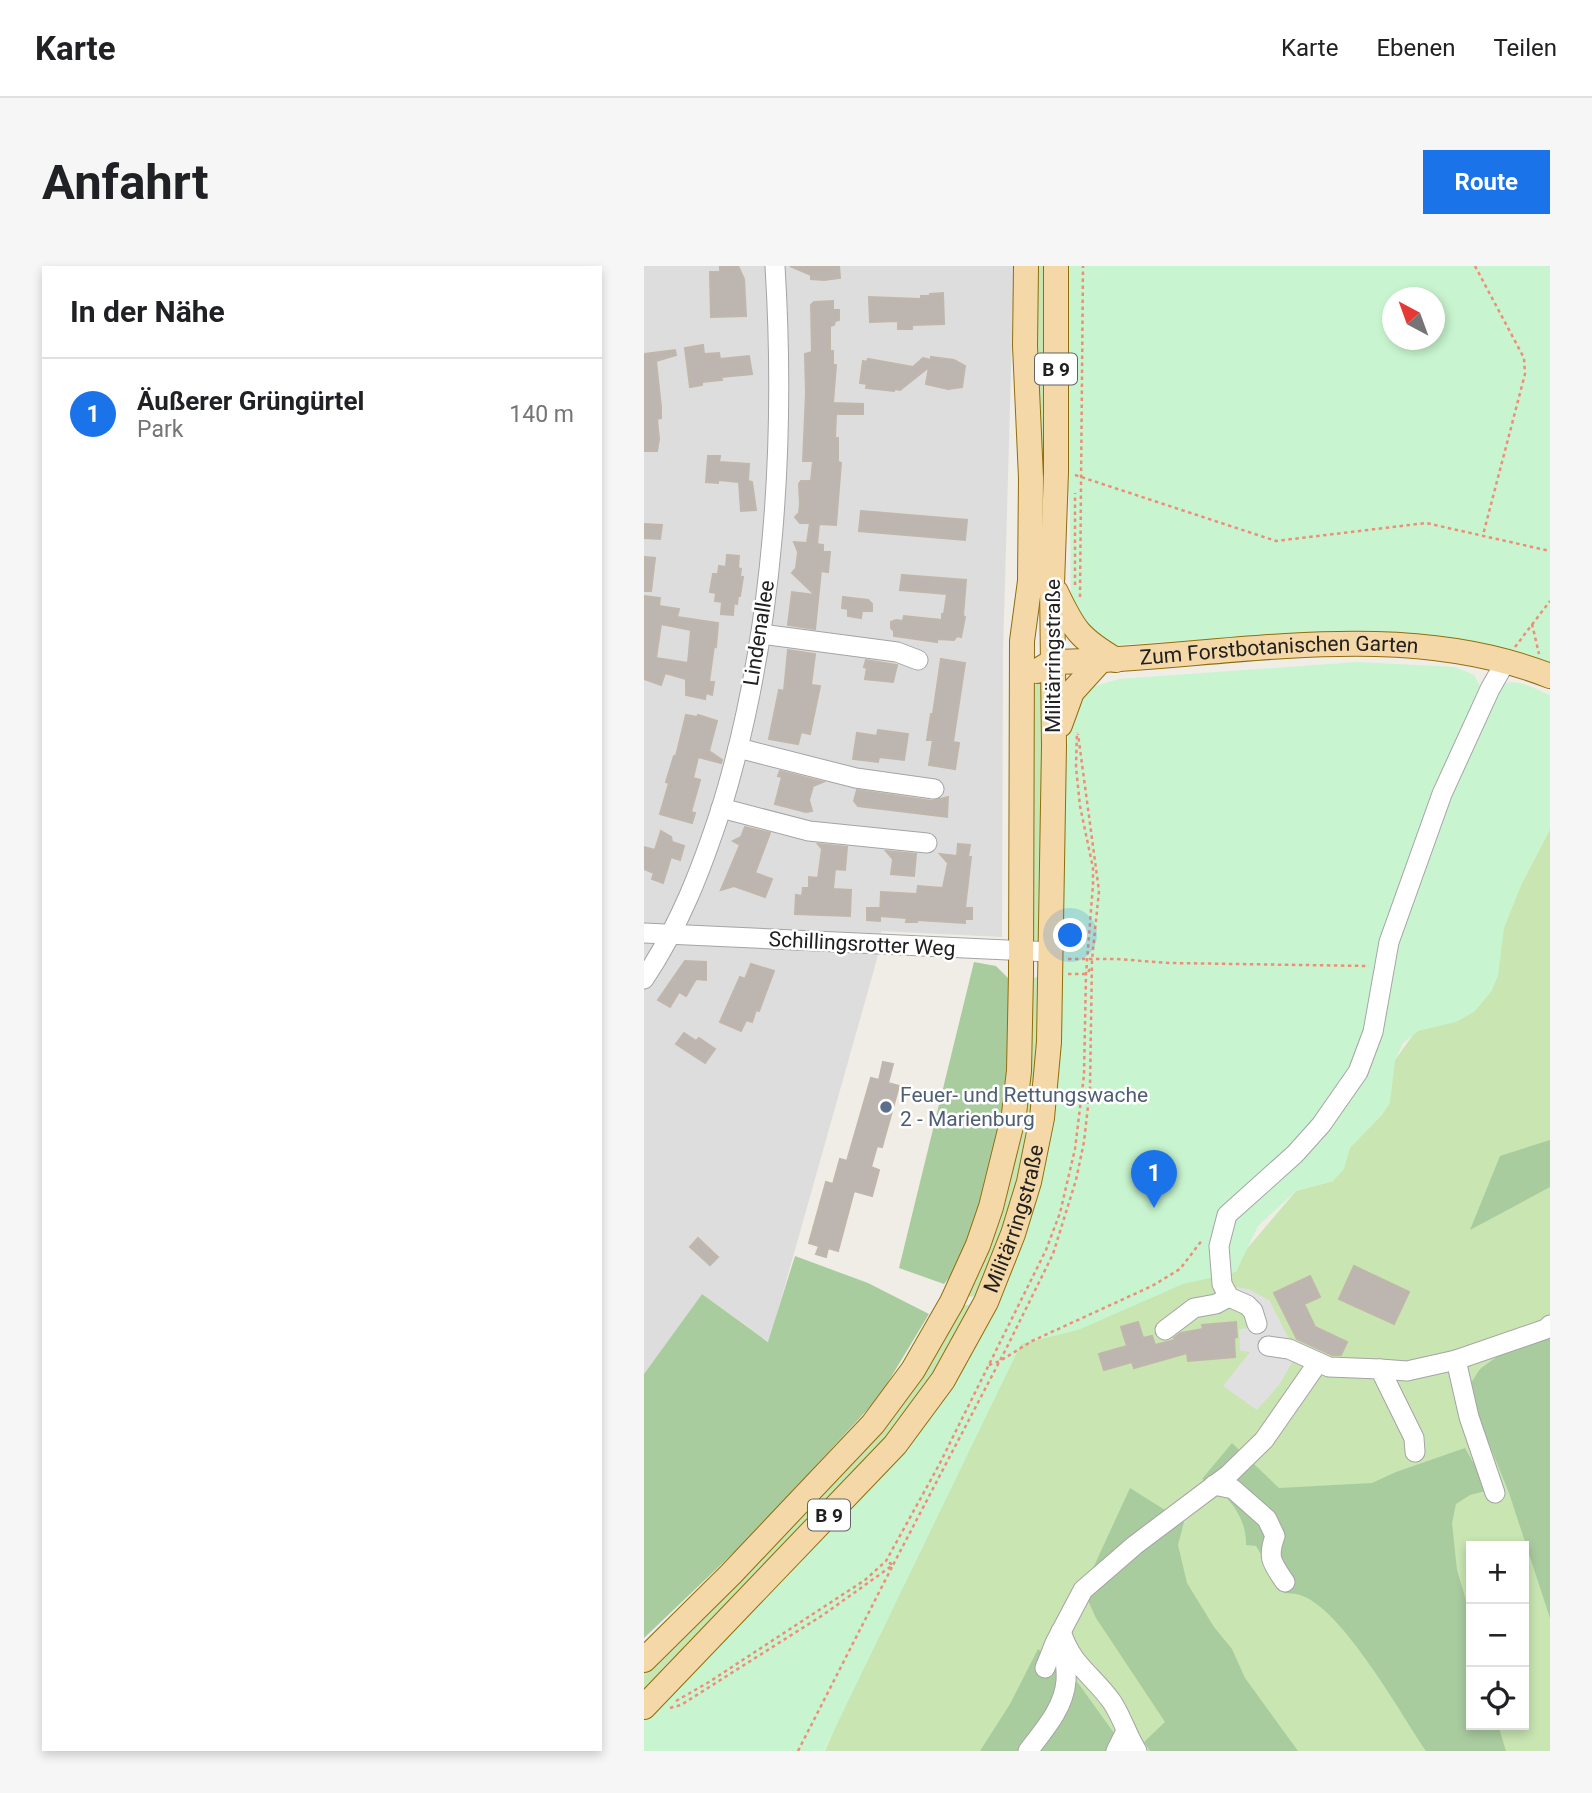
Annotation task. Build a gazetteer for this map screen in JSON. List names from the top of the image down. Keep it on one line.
{"streets":{"main road":["B 9","Zum Forstbotanischen Garten","Militärringstraße"],"street":["Lindenallee","Schillingsrotter Weg"]},"crossings":[["B 9","Zum Forstbotanischen Garten"],["B 9","Militärringstraße"],["Lindenallee","Schillingsrotter Weg"],["Zum Forstbotanischen Garten","Militärringstraße"],["Militärringstraße","Schillingsrotter Weg"]],"places":["Feuer- und Rettungswache 2 - Marienburg"],"north":"top left","page":{"header":"Karte","nav":["Karte","Ebenen","Teilen"],"buttons":"Route","title":"Anfahrt","heading":"In der Nähe","list":[{"mark":"1","name":"Äußerer Grüngürtel","note":"Park","value":"140 m"}],"pins":"1","map_buttons":["+","−"]}}
